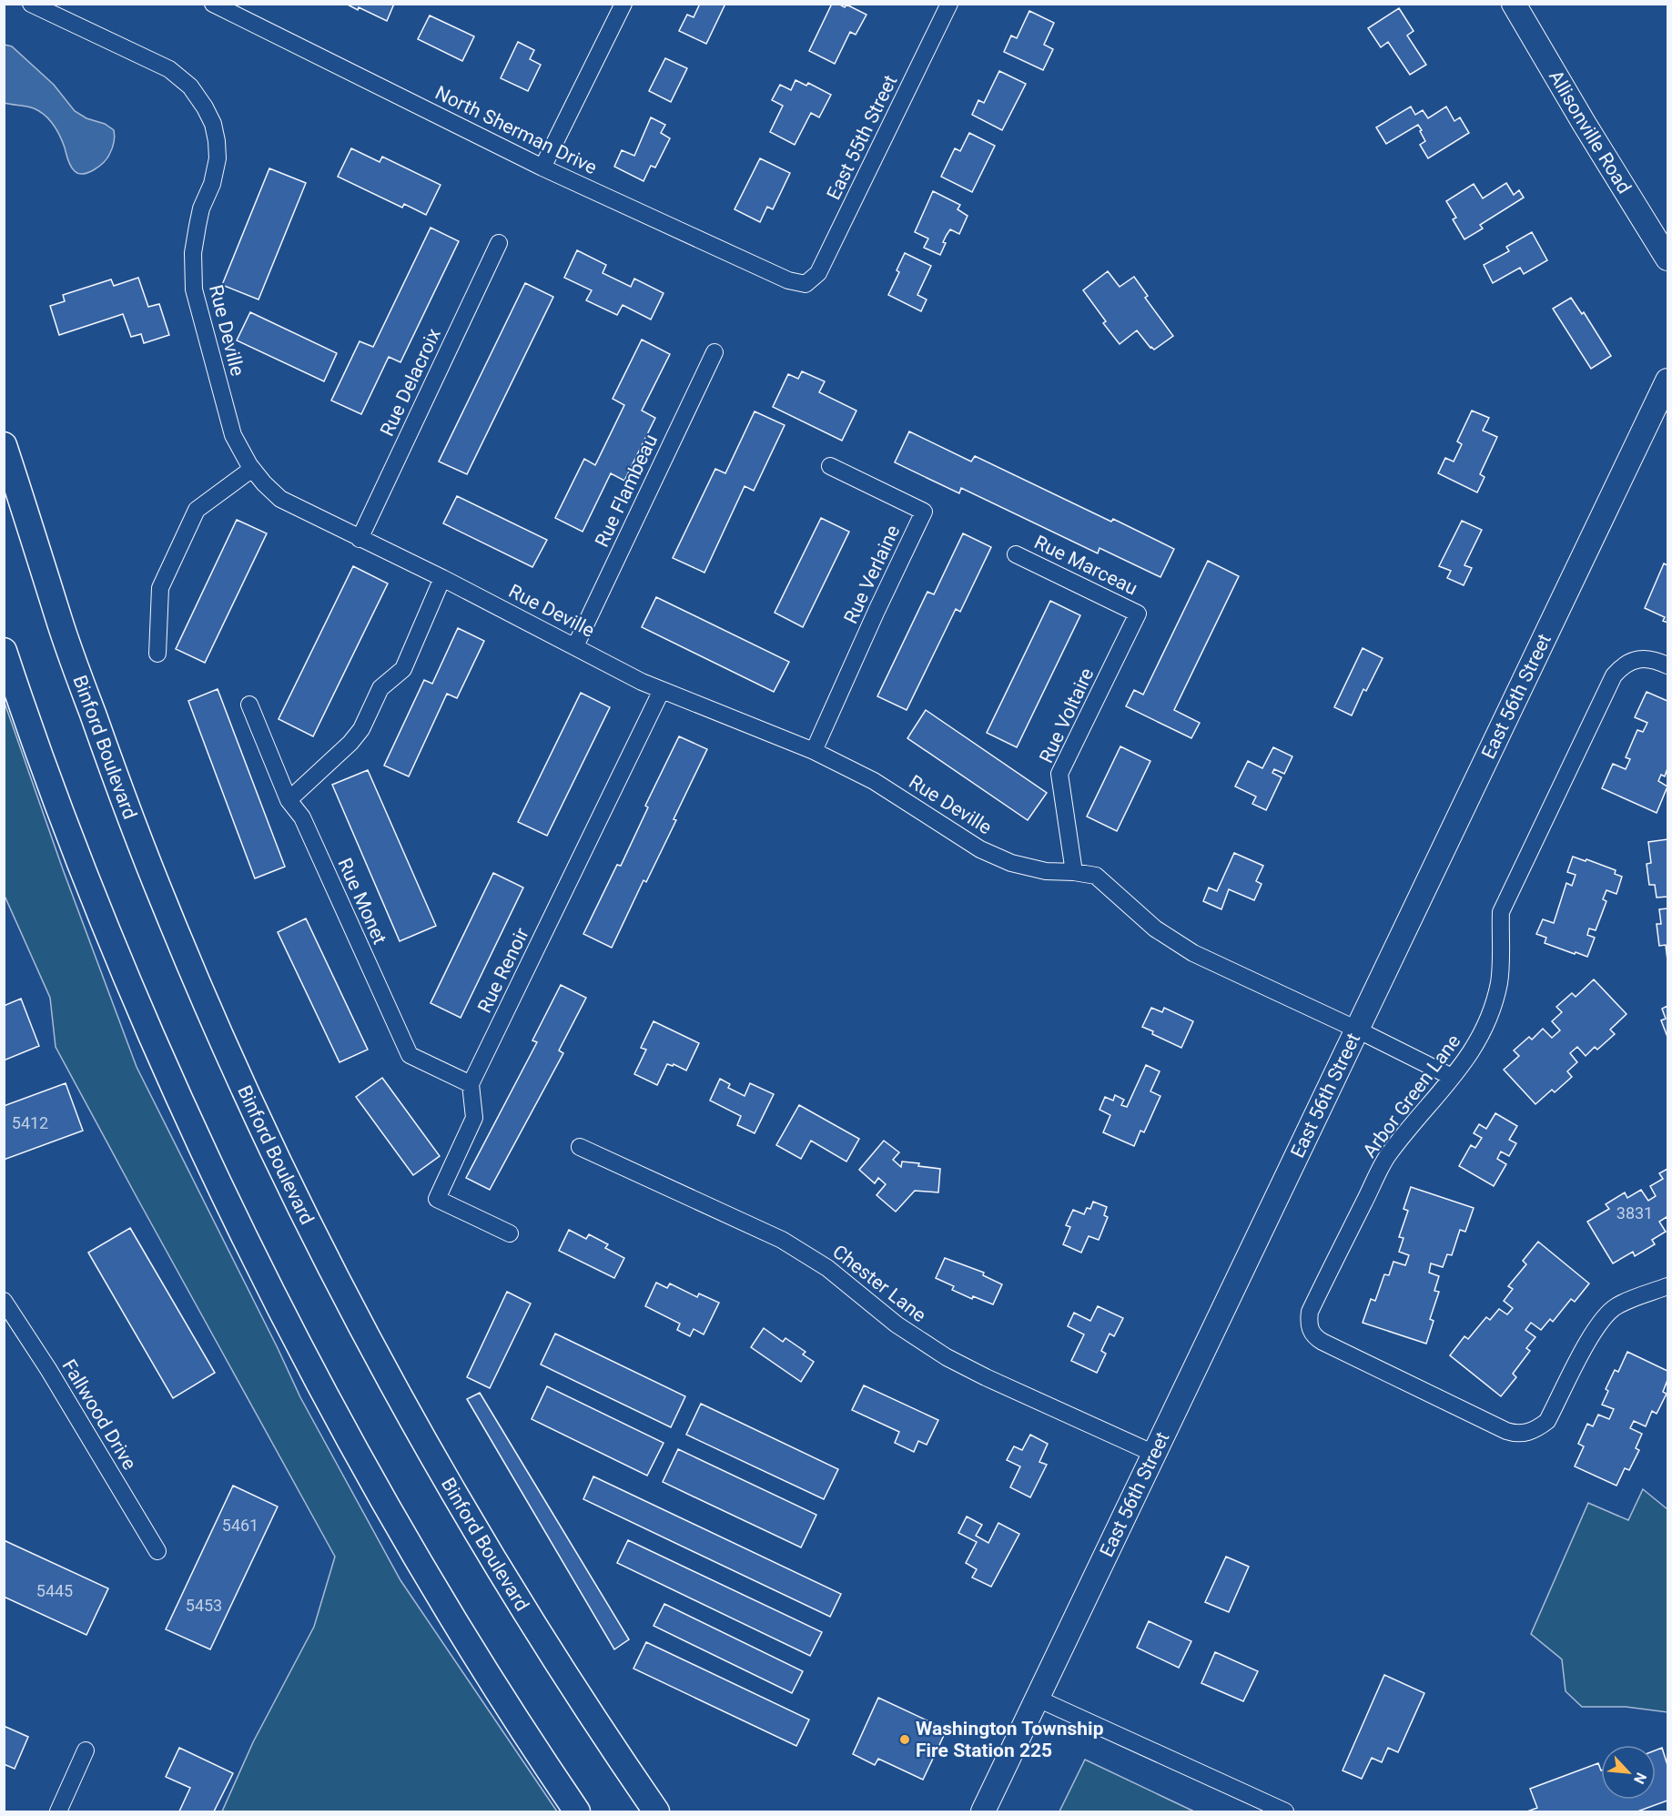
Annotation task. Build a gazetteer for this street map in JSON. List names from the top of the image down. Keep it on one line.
{"streets":{"main road":["Binford Boulevard"],"street":["North Sherman Drive","Allisonville Road","East 55th Street","Rue Deville","Rue Delacroix","Rue Flambeau","Rue Marceau","Rue Verlaine","East 56th Street","Rue Voltaire","Rue Monet","Rue Renoir","Arbor Green Lane","Chester Lane","Fallwood Drive"]},"crossings":[["North Sherman Drive","East 55th Street"],["Rue Deville","Rue Delacroix"],["Rue Deville","Rue Flambeau"],["Rue Deville","Rue Verlaine"],["Rue Deville","East 56th Street"],["Rue Deville","Rue Voltaire"],["Rue Deville","Rue Renoir"],["Rue Deville","Arbor Green Lane"],["Rue Marceau","Rue Voltaire"],["East 56th Street","Chester Lane"],["Rue Monet","Rue Renoir"]],"places":["Washington Township Fire Station 225"],"house_numbers":["5412","3831","5461","5445","5453"],"north":"bottom right"}
